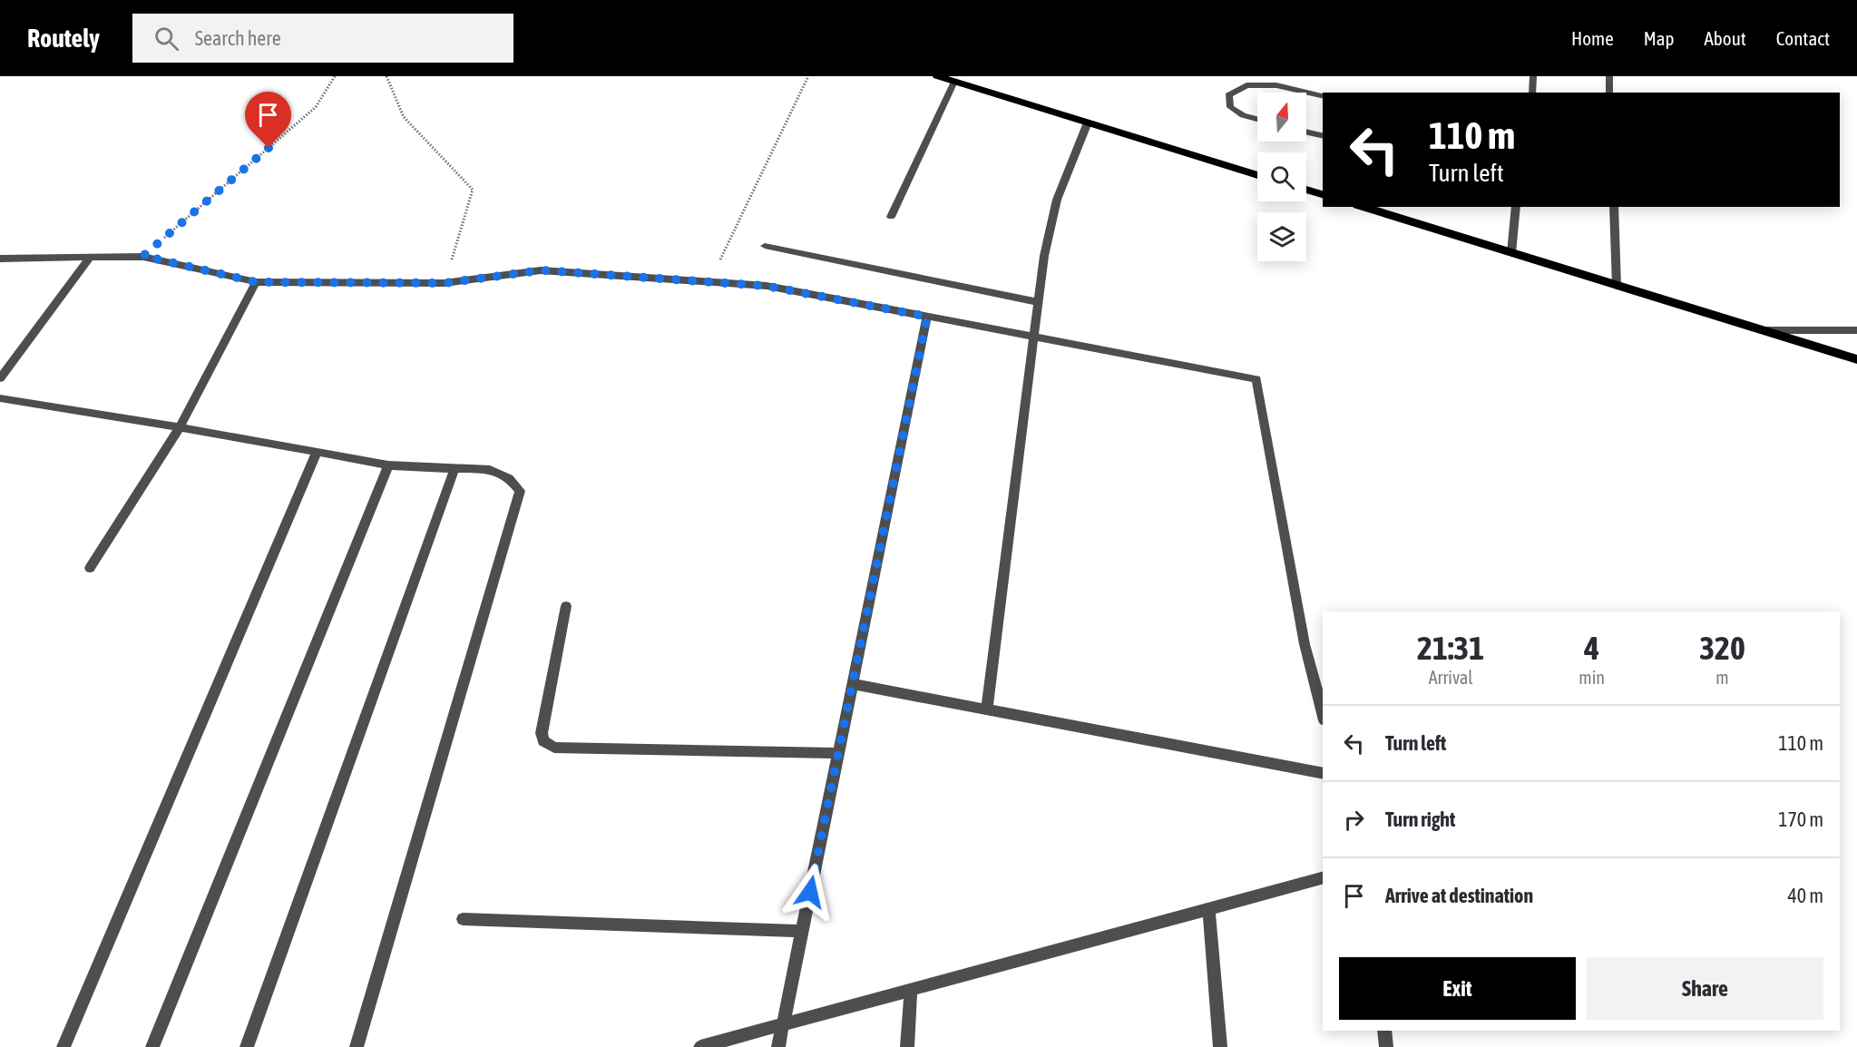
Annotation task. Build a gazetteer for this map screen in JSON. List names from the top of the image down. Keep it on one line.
{"north":"top","page":{"header":"Routely","search":"Search here","nav":["Home","Map","About","Contact"],"turn":["110 m","Turn left"],"eta":["21:31","Arrival","4","min","320","m"],"list":[{"name":"Turn left","value":"110 m"},{"name":"Turn right","value":"170 m"},{"name":"Arrive at destination","value":"40 m"}],"buttons":["Exit","Share"]}}
